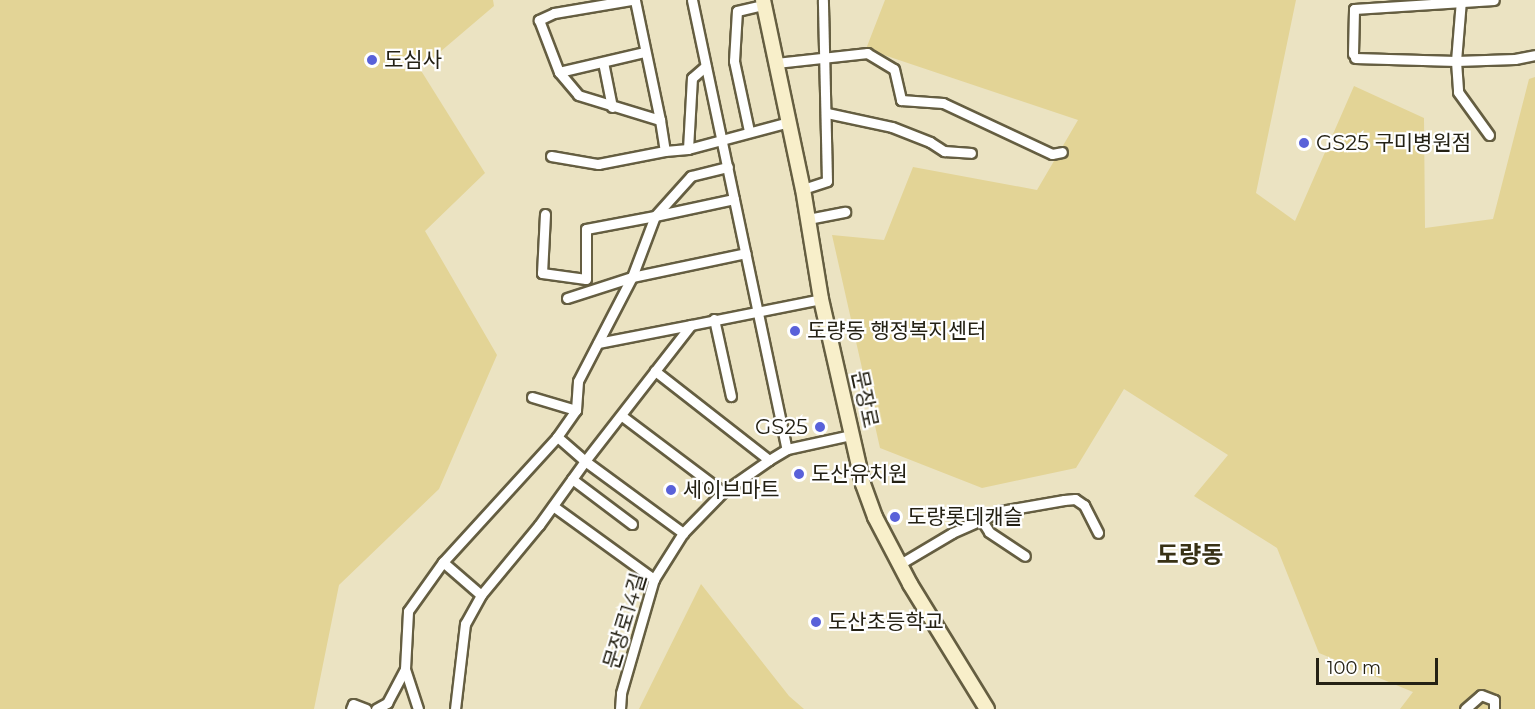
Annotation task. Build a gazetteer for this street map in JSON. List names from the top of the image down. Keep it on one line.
{"streets":{"street":["문장로","문장로14길"]},"crossings":[["문장로","문장로14길"]],"districts":["도량동"],"places":["도심사","GS25 구미병원점","도량동 행정복지센터","GS25","도산유치원","세이브마트","도량롯데캐슬","도산초등학교"],"scale_bar":"100 m"}
